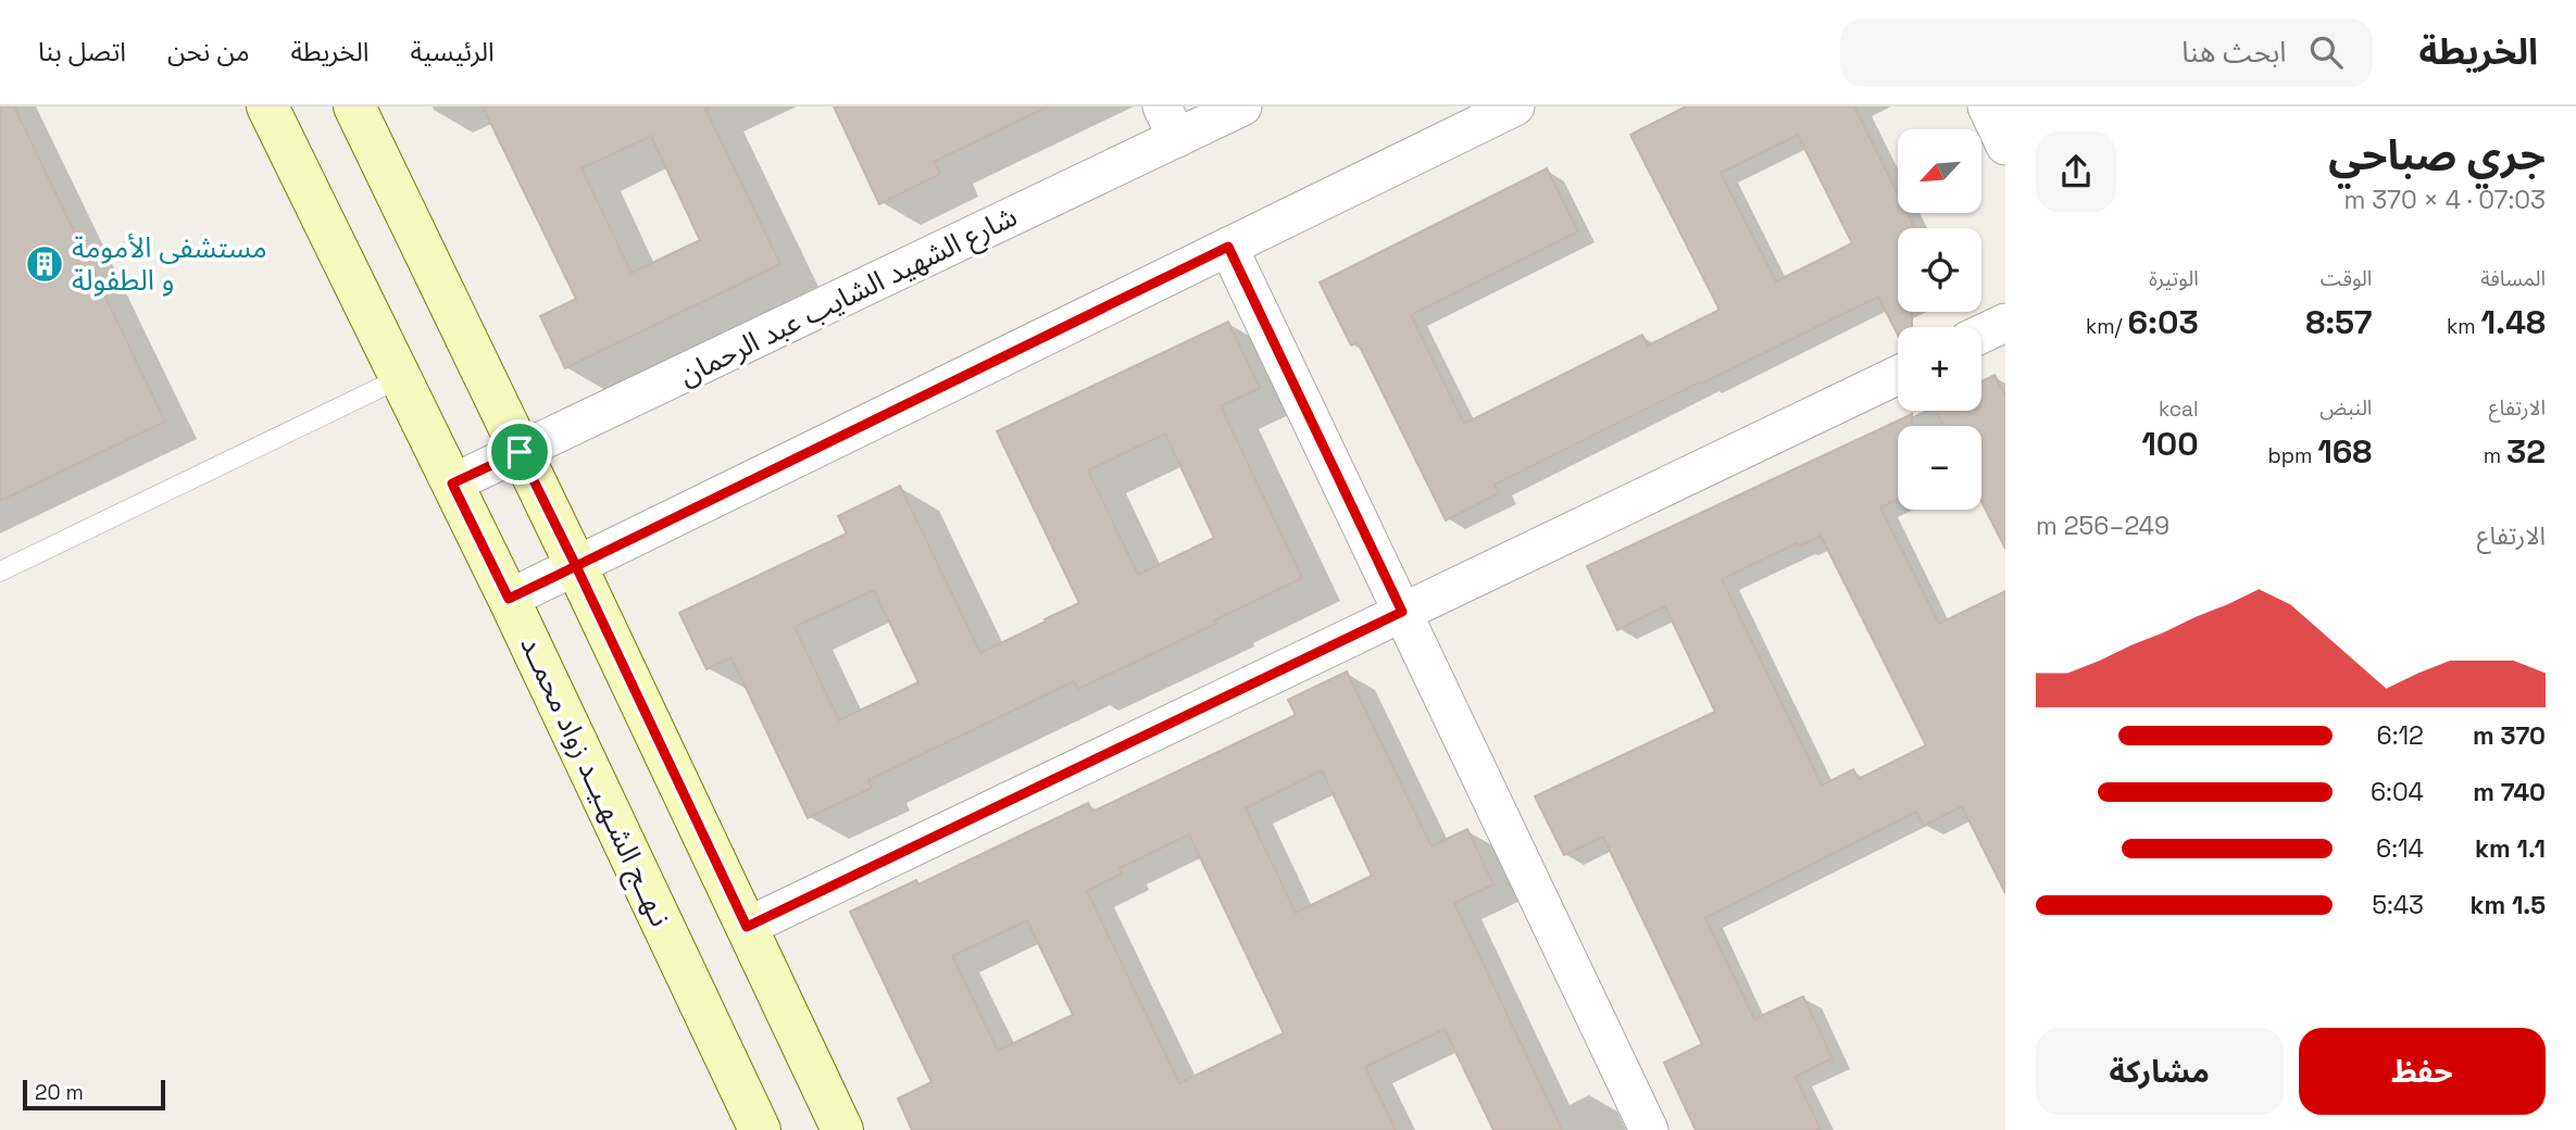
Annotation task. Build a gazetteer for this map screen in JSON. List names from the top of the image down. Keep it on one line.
{"streets":{"main road":["نـهــج الشـهـيــد زواد محمــد"],"street":["شارع الشهيد الشايب عبد الرحمان"]},"crossings":[["شارع الشهيد الشايب عبد الرحمان","نـهــج الشـهـيــد زواد محمــد"]],"places":{"building":["مستشفى الأمومة و الطفولة"]},"scale_bar":"20 m","north":"bottom left","page":{"header":"الخريطة","search":"ابحث هنا","nav":["الرئيسية","الخريطة","من نحن","اتصل بنا"],"heading":["جري صباحي","07:03 · 4 × 370 m"],"map_buttons":["+","−"],"stats":[["المسافة","1.48 km"],["الوقت","8:57"],["الوتيرة","6:03 /km"],["الارتفاع","32 m"],["النبض","168 bpm"],["kcal","100"]],"chart":["الارتفاع","249–256 m"],"list":[{"name":"370 m","note":"6:12"},{"name":"740 m","note":"6:04"},{"name":"1.1 km","note":"6:14"},{"name":"1.5 km","note":"5:43"}],"buttons":["حفظ","مشاركة"],"scale":"20 m"}}
